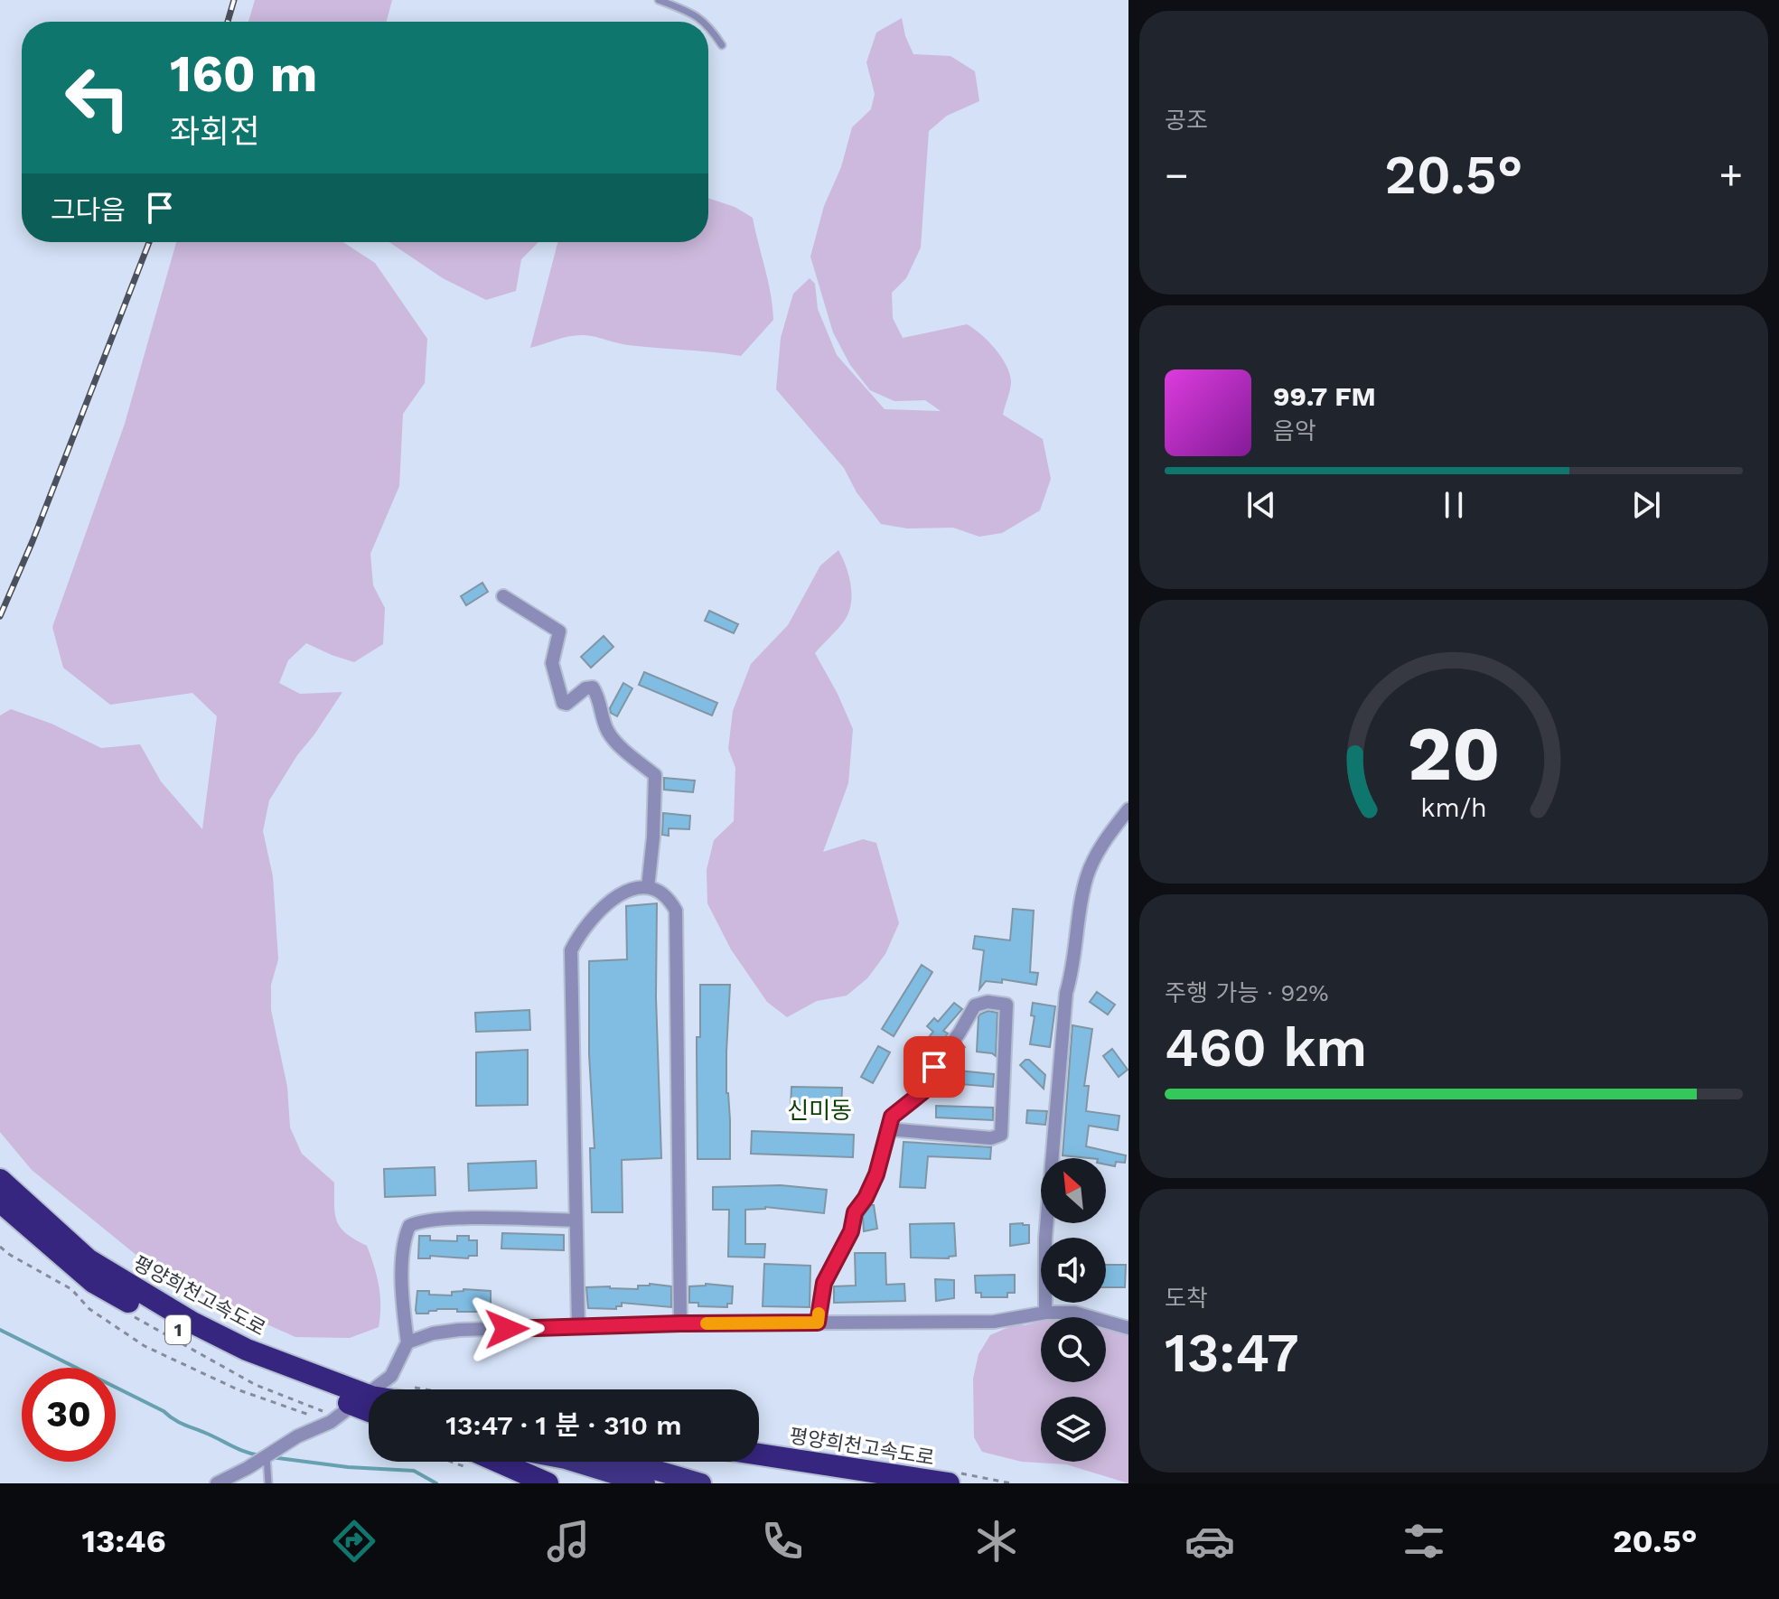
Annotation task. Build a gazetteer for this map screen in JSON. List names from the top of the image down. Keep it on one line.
{"streets":{"highway":["평양희천고속도로","1"]},"districts":["신미동"],"north":"top left","page":{"tile":["공조",["주행 가능 · 92%","460 km"],["도착","13:47"]],"turn":["160 m","좌회전"],"heat":["−","20.5°","+"],"then":"그다음","song":["99.7 FM","음악"],"limit":"30","trip":"13:47 · 1 분 · 310 m","tabs":["13:46","20.5°"],"gauge":["20","km/h"]}}
